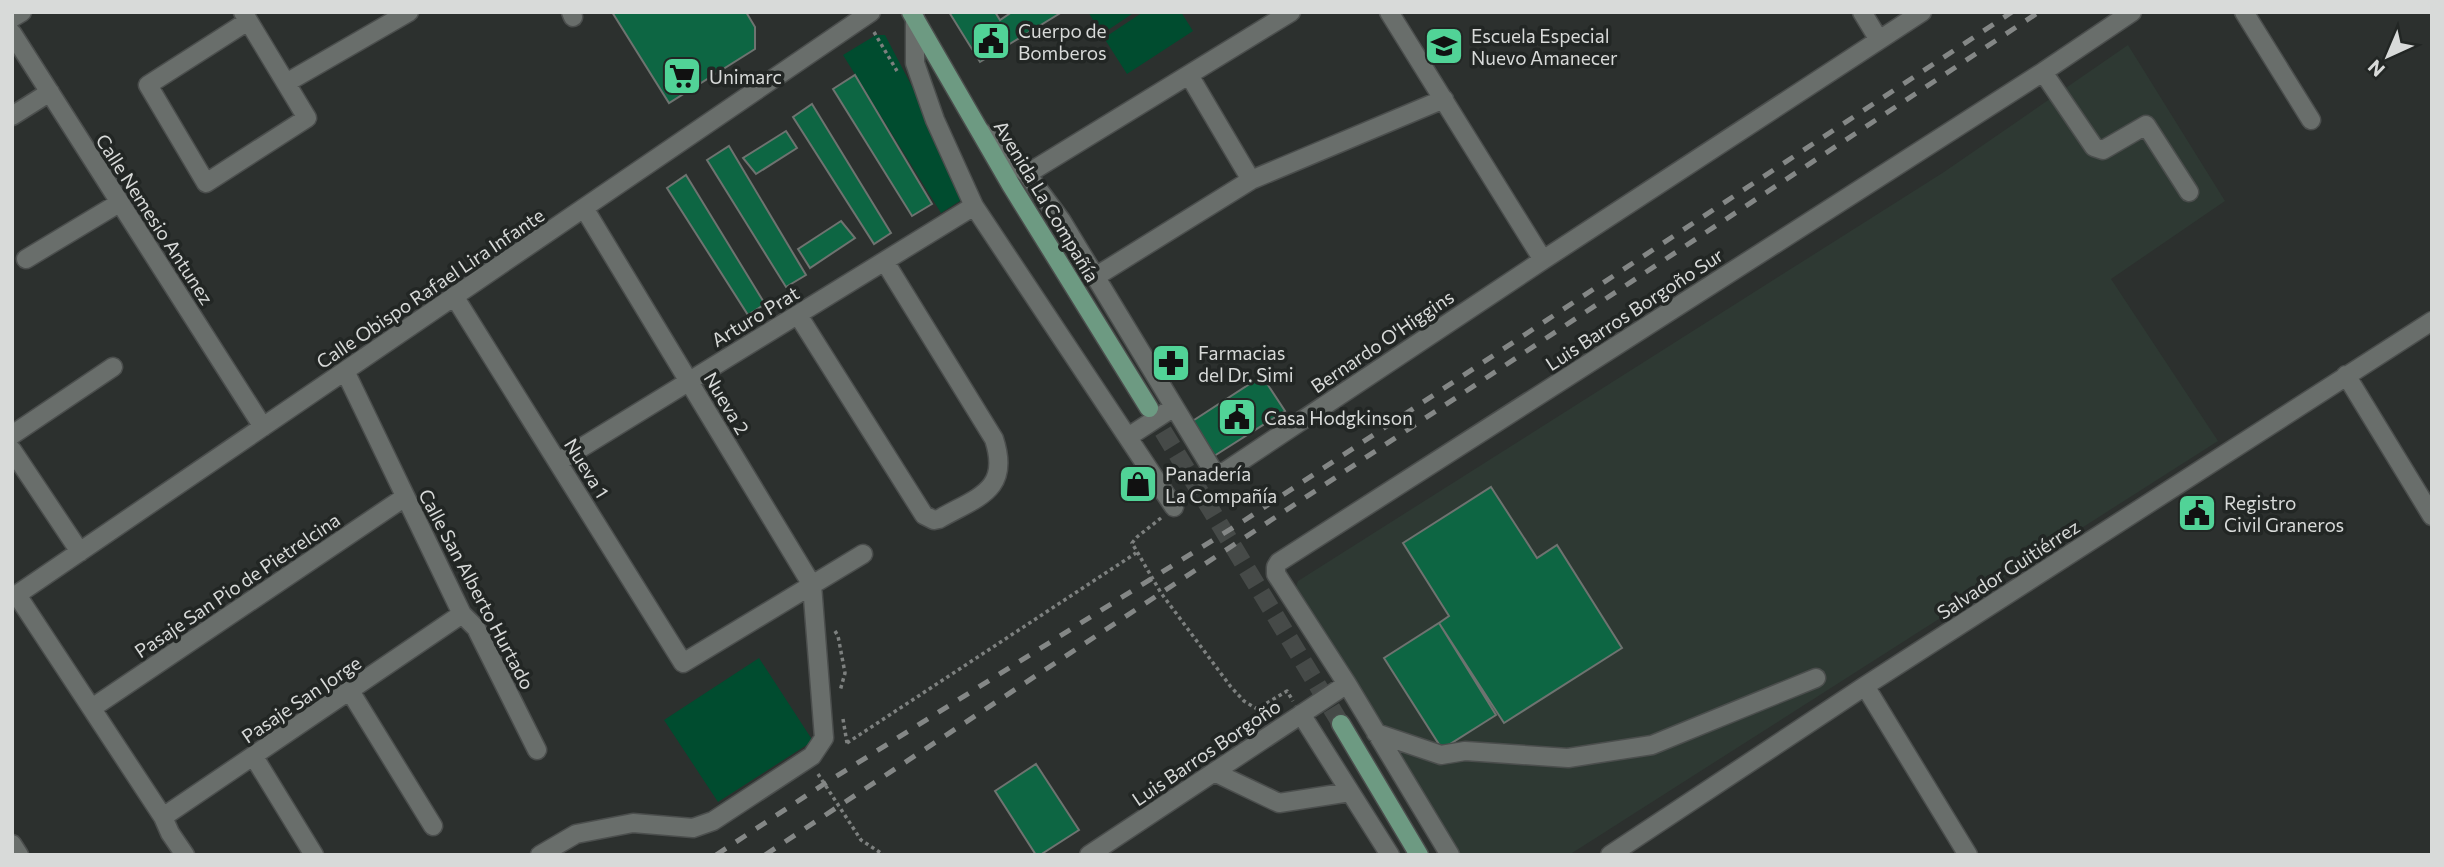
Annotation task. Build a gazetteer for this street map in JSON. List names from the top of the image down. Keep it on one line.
{"streets":{"main road":["Avenida La Compañía"],"street":["Calle Nemesio Antunez","Calle Obispo Rafael Lira Infante","Luis Barros Borgoño Sur","Arturo Prat","Bernardo O'Higgins","Nueva 2","Nueva 1","Salvador Guitiérrez","Pasaje San Pio de Pietrelcina","Calle San Alberto Hurtado","Pasaje San Jorge","Luis Barros Borgoño"]},"crossings":[["Avenida La Compañía","Bernardo O'Higgins"],["Calle Nemesio Antunez","Calle Obispo Rafael Lira Infante"],["Calle Obispo Rafael Lira Infante","Nueva 2"],["Calle Obispo Rafael Lira Infante","Nueva 1"],["Calle Obispo Rafael Lira Infante","Calle San Alberto Hurtado"],["Luis Barros Borgoño Sur","Luis Barros Borgoño"],["Arturo Prat","Nueva 2"],["Arturo Prat","Nueva 1"],["Nueva 2","Nueva 1"],["Pasaje San Pio de Pietrelcina","Calle San Alberto Hurtado"],["Calle San Alberto Hurtado","Pasaje San Jorge"]],"places":{"public building":["Cuerpo de Bomberos","Casa Hodgkinson","Registro Civil Graneros"],"school or university":["Escuela Especial Nuevo Amanecer"],"supermarket":["Unimarc"],"pharmacy":["Farmacias del Dr. Simi"],"shop":["Panadería La Compañía"]},"north":"bottom left"}
